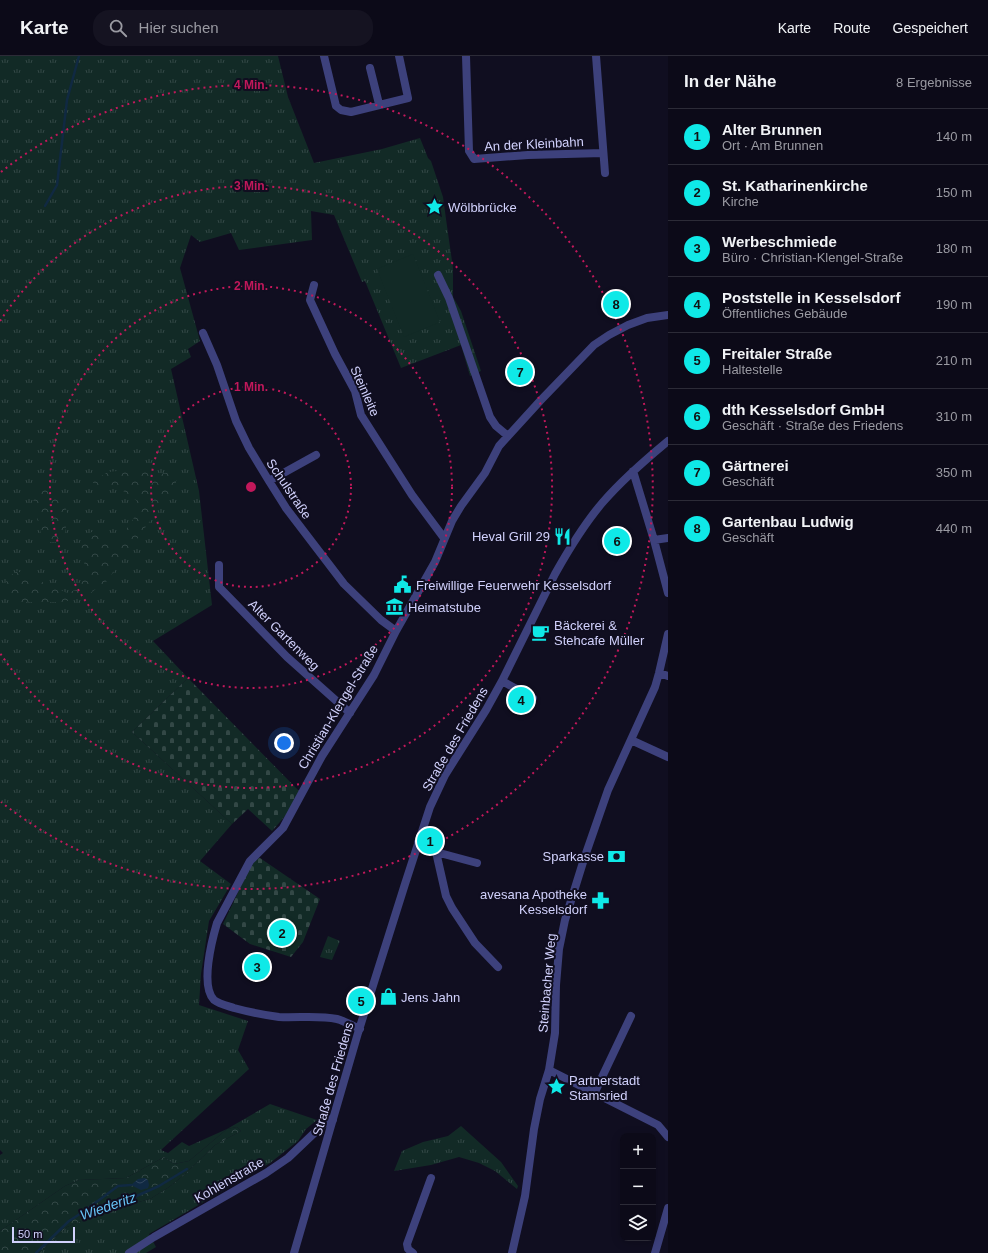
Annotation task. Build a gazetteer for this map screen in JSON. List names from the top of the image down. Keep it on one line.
{"streets":{"street":["An der Kleinbahn","Steinleite","Schulstraße","Alter Gartenweg","Christian-Klengel-Straße","Straße des Friedens","Steinbacher Weg","Kohlenstraße"]},"crossings":[["Steinleite","Christian-Klengel-Straße"],["Schulstraße","Christian-Klengel-Straße"],["Alter Gartenweg","Christian-Klengel-Straße"],["Christian-Klengel-Straße","Straße des Friedens"],["Straße des Friedens","Kohlenstraße"]],"water":["Wiederitz"],"places":{"place":["Wölbbrücke","Partnerstadt Stamsried"],"restaurant":["Heval Grill 29"],"public building":["Freiwillige Feuerwehr Kesselsdorf"],"museum":["Heimatstube"],"cafe":["Bäckerei & Stehcafe Müller"],"bank":["Sparkasse"],"pharmacy":["avesana Apotheke Kesselsdorf"],"shop":["Jens Jahn"]},"scale_bar":"50 m","page":{"header":"Karte","search":"Hier suchen","nav":["Karte","Route","Gespeichert"],"heading":["In der Nähe","8 Ergebnisse"],"list":[{"mark":"1","name":"Alter Brunnen","note":"Ort · Am Brunnen","value":"140 m"},{"mark":"2","name":"St. Katharinenkirche","note":"Kirche","value":"150 m"},{"mark":"3","name":"Werbeschmiede","note":"Büro · Christian-Klengel-Straße","value":"180 m"},{"mark":"4","name":"Poststelle in Kesselsdorf","note":"Öffentliches Gebäude","value":"190 m"},{"mark":"5","name":"Freitaler Straße","note":"Haltestelle","value":"210 m"},{"mark":"6","name":"dth Kesselsdorf GmbH","note":"Geschäft · Straße des Friedens","value":"310 m"},{"mark":"7","name":"Gärtnerei","note":"Geschäft","value":"350 m"},{"mark":"8","name":"Gartenbau Ludwig","note":"Geschäft","value":"440 m"}],"pins":["8","7","6","4","1","2","3","5"],"map_buttons":["+","−"],"scale":"50 m"},"rings":["4 Min.","3 Min.","2 Min.","1 Min."]}
